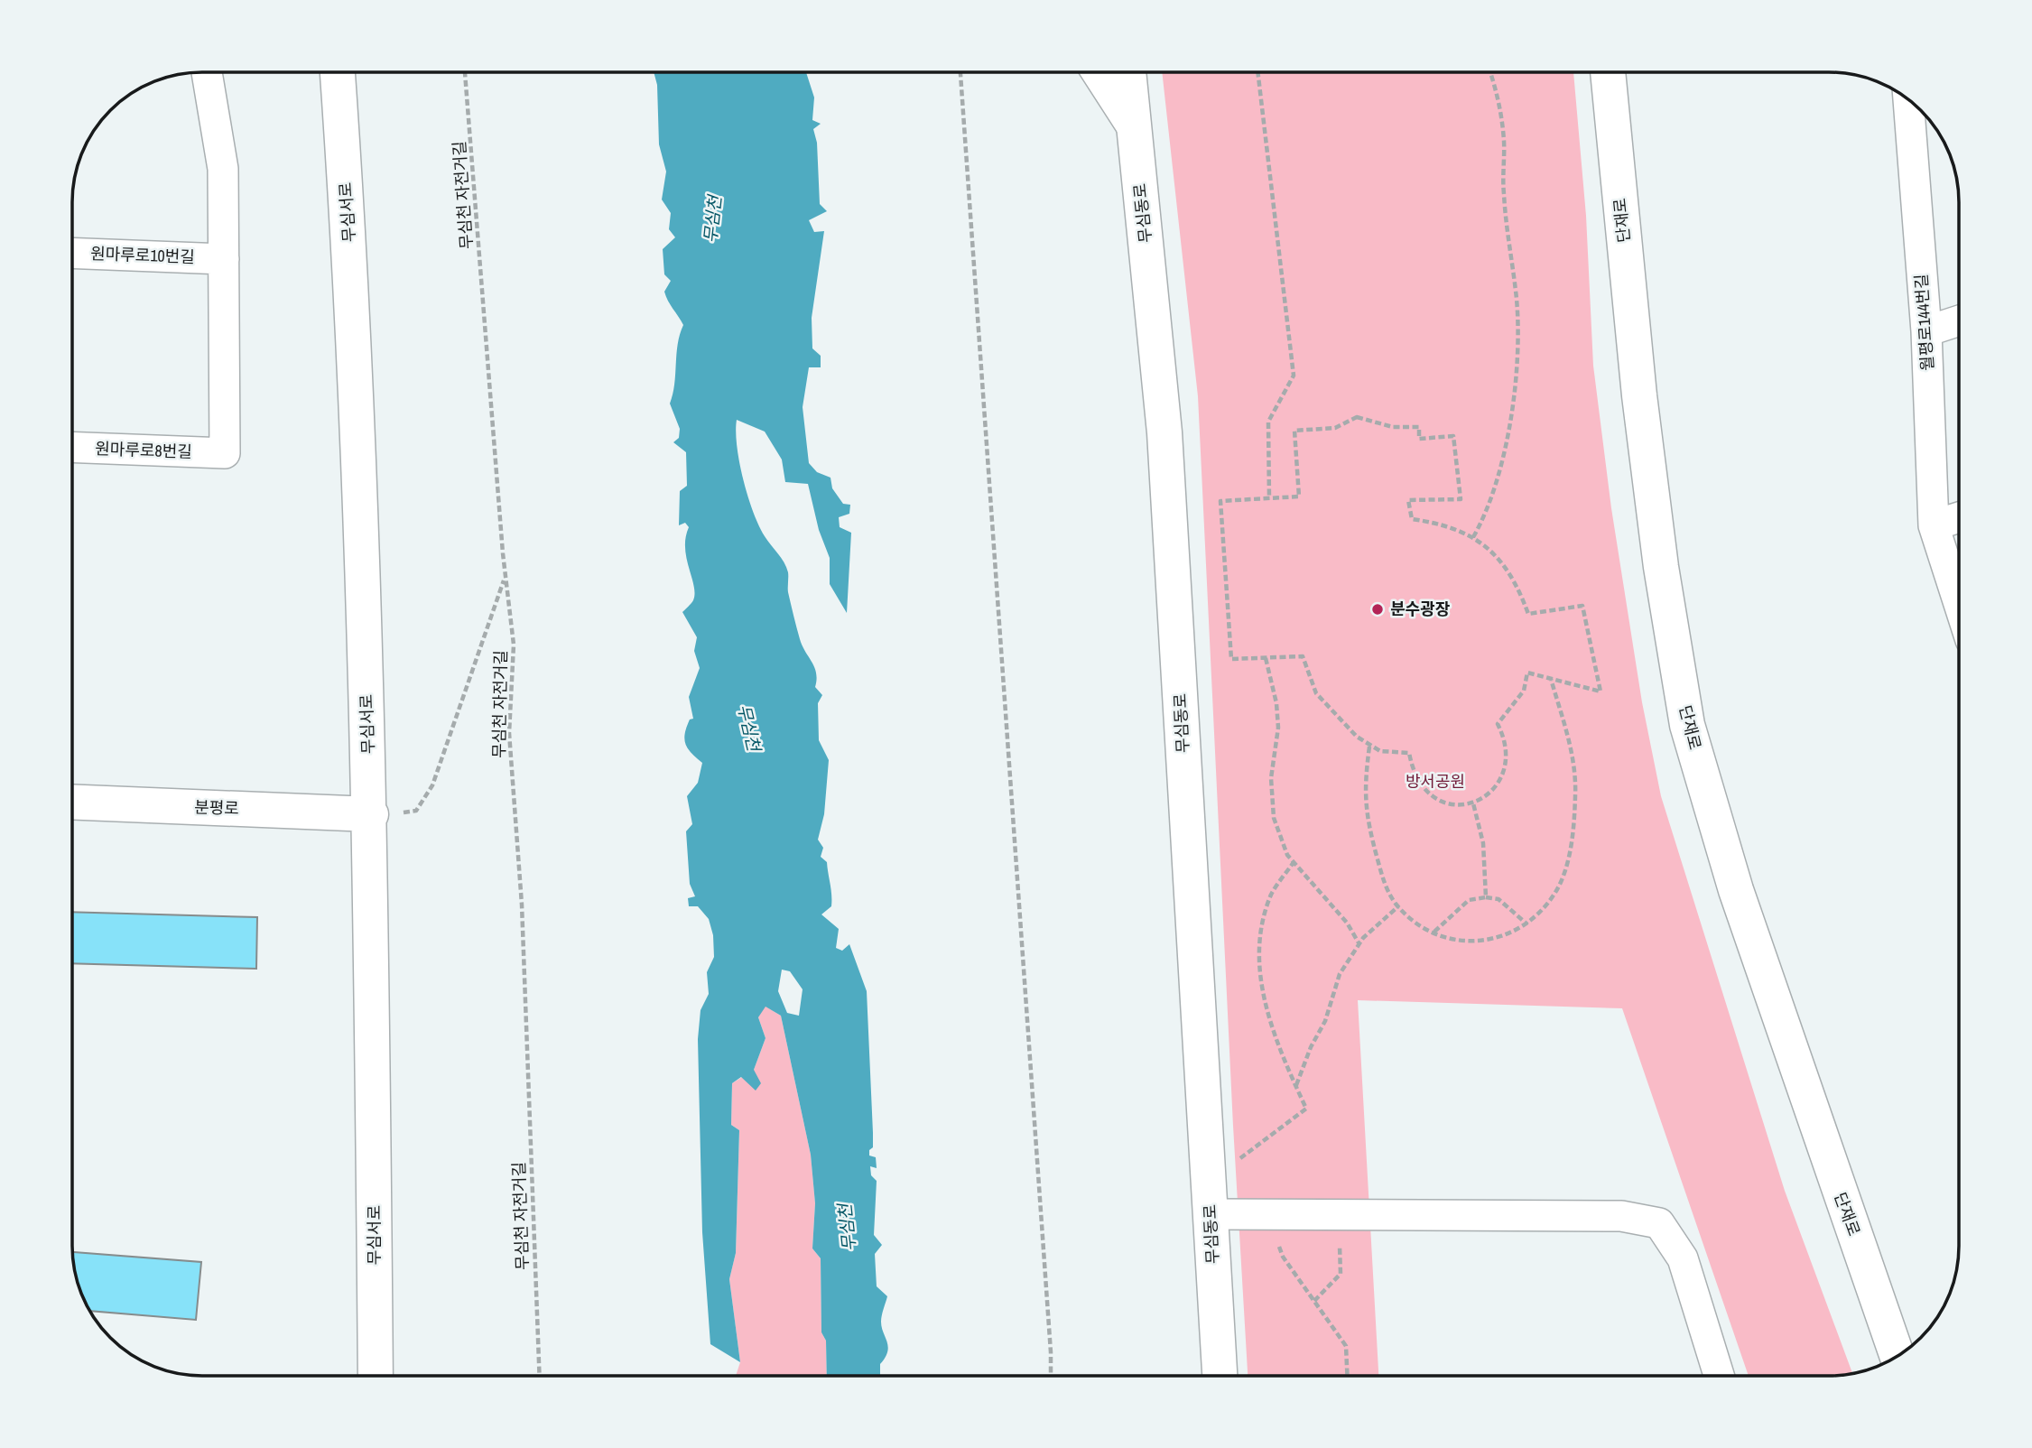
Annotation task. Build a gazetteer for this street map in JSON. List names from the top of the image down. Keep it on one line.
{"streets":{"street":["무심서로","무심동로","단재로","원마루로10번길","월평로144번길","원마루로8번길","분평로"],"path":["무심천 자전거길"]},"crossings":[["무심서로","분평로"],["원마루로10번길","원마루로8번길"]],"water":["무심천"],"parks":["방서공원"],"places":["분수광장"]}
